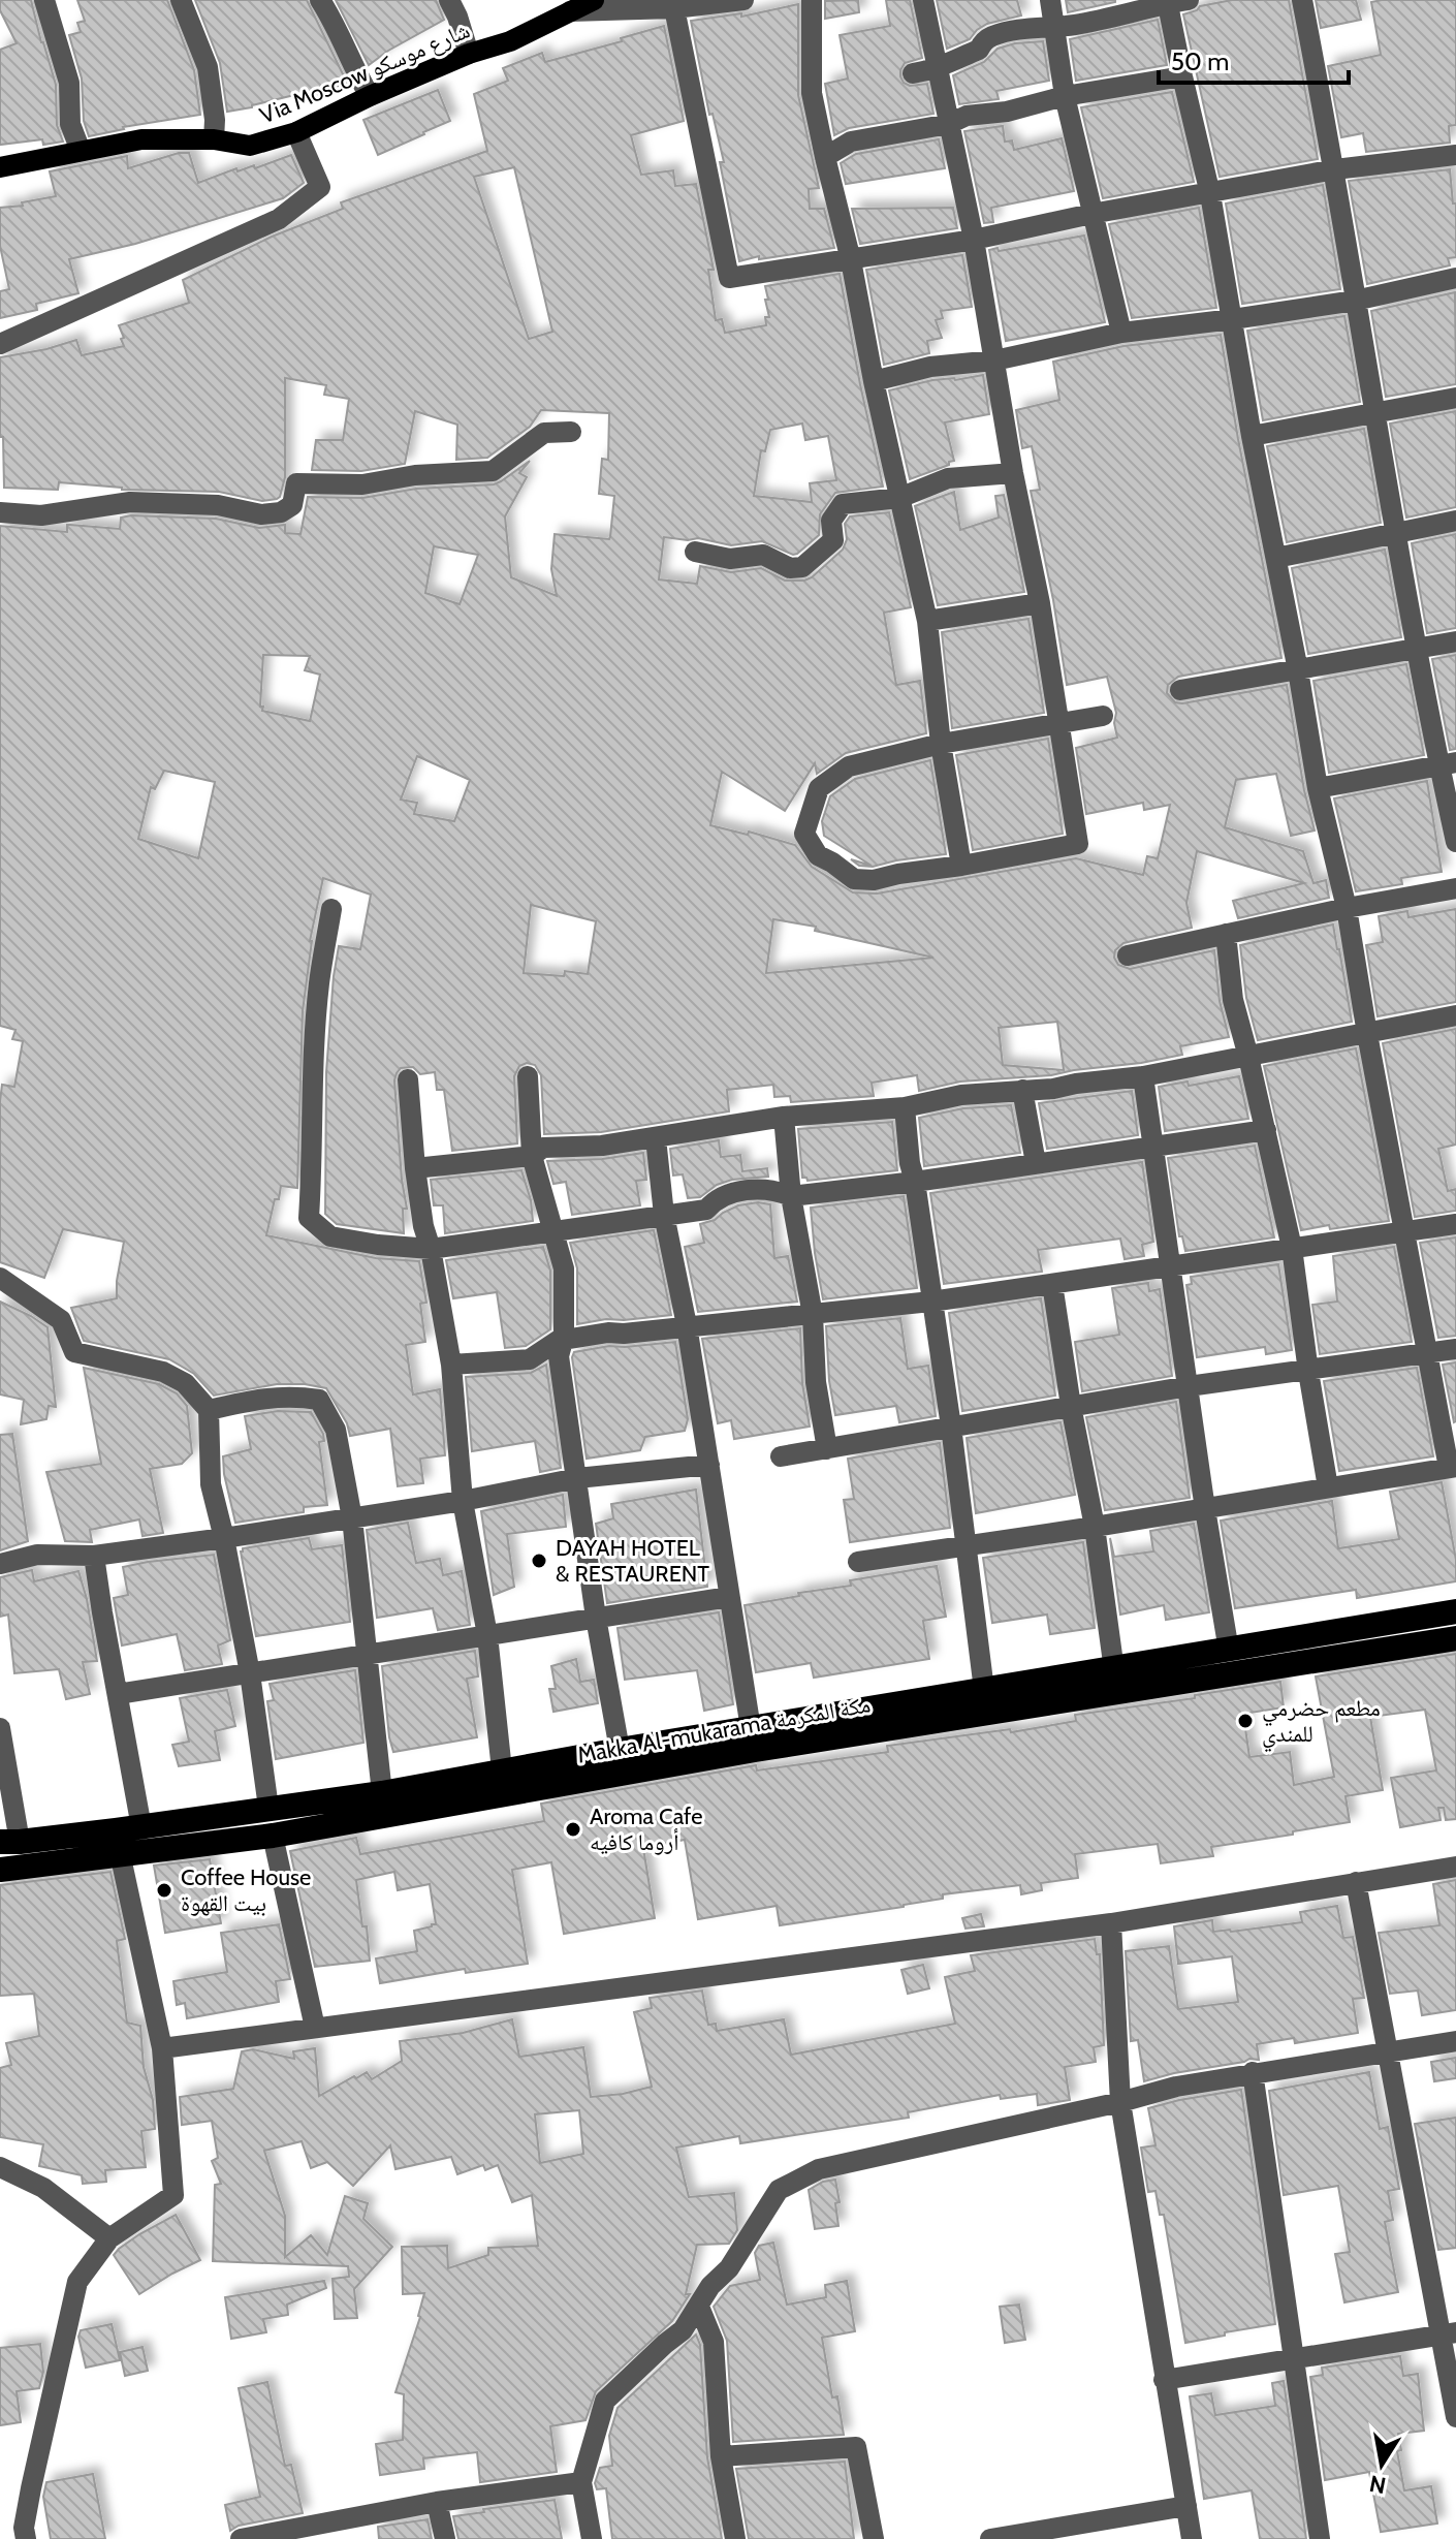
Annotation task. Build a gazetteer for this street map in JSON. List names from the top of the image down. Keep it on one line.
{"streets":{"highway":["Makka Al-mukarama مكة المكرمة"],"main road":["Via Moscow شارع موسكو"]},"places":["DAYAH HOTEL & RESTAURENT","مطعم حضرمي للمندي","Aroma Cafe أروما كافيه","Coffee House بيت القهوة"],"scale_bar":"50 m","north":"bottom"}
